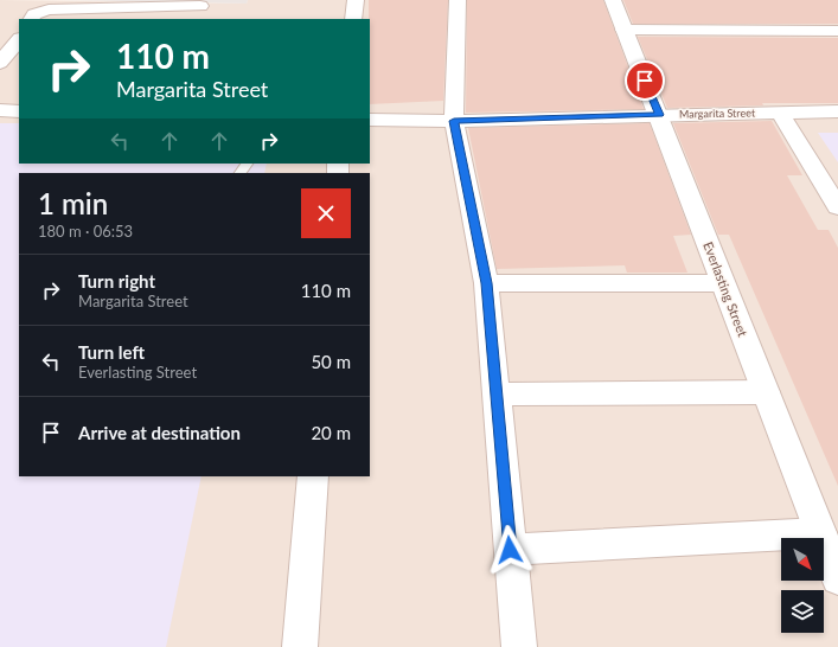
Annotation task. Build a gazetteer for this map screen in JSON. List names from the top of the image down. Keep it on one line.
{"streets":{"street":["Margarita Street","Everlasting Street"]},"crossings":[["Margarita Street","Everlasting Street"]],"north":"bottom right","page":{"turn":["110 m","Margarita Street"],"heading":["1 min","180 m · 06:53"],"list":[{"name":"Turn right","note":"Margarita Street","value":"110 m"},{"name":"Turn left","note":"Everlasting Street","value":"50 m"},{"name":"Arrive at destination","value":"20 m"}]}}
